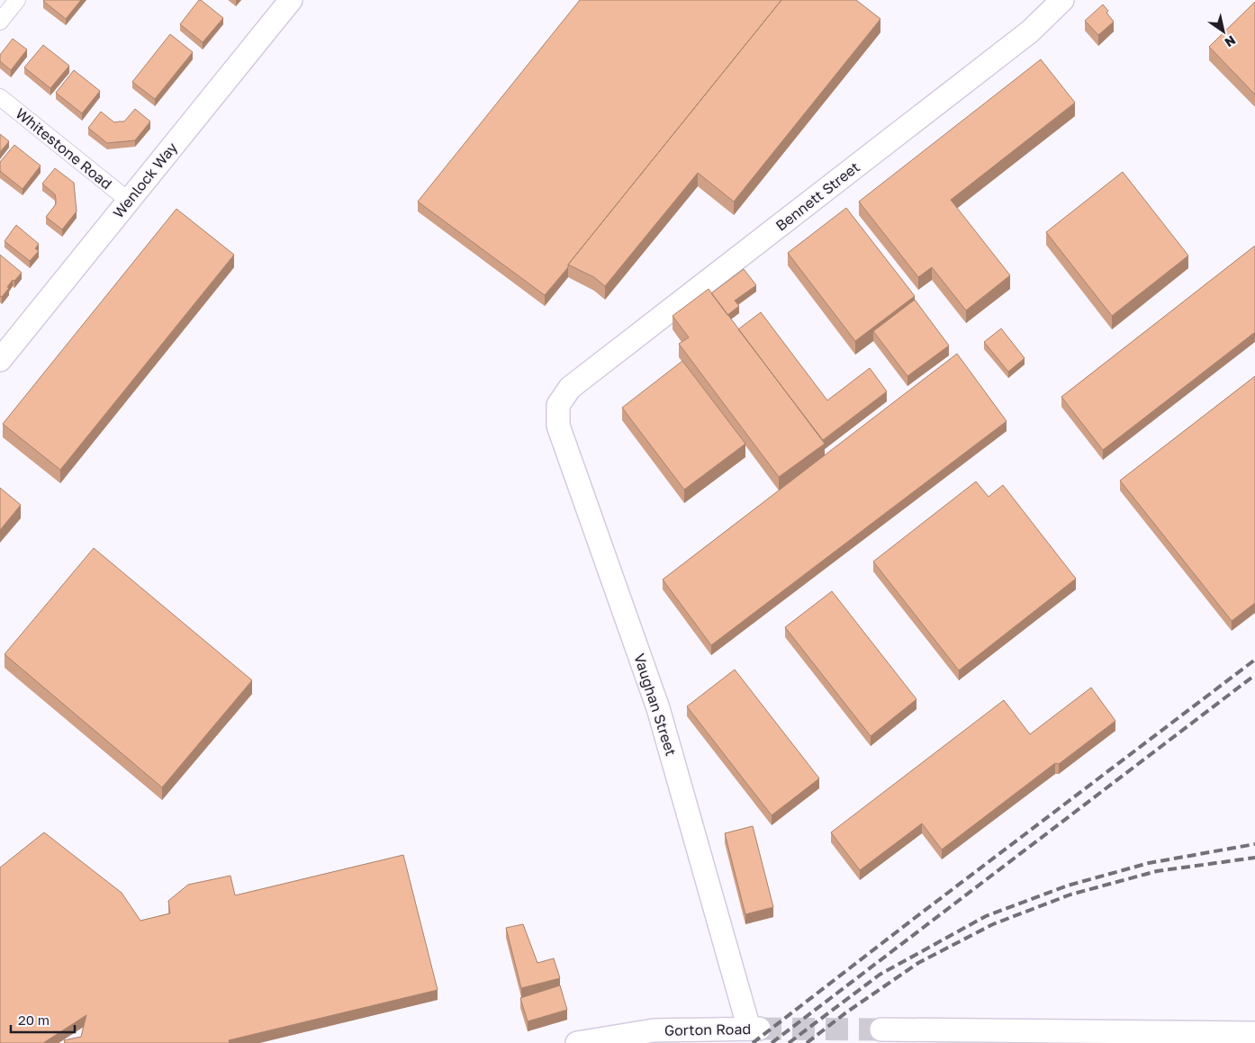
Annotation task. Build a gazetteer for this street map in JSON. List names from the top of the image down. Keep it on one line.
{"streets":{"street":["Whitestone Road","Wenlock Way","Bennett Street","Vaughan Street","Gorton Road"]},"crossings":[["Whitestone Road","Wenlock Way"],["Bennett Street","Vaughan Street"],["Vaughan Street","Gorton Road"]],"scale_bar":"20 m","north":"bottom right"}
